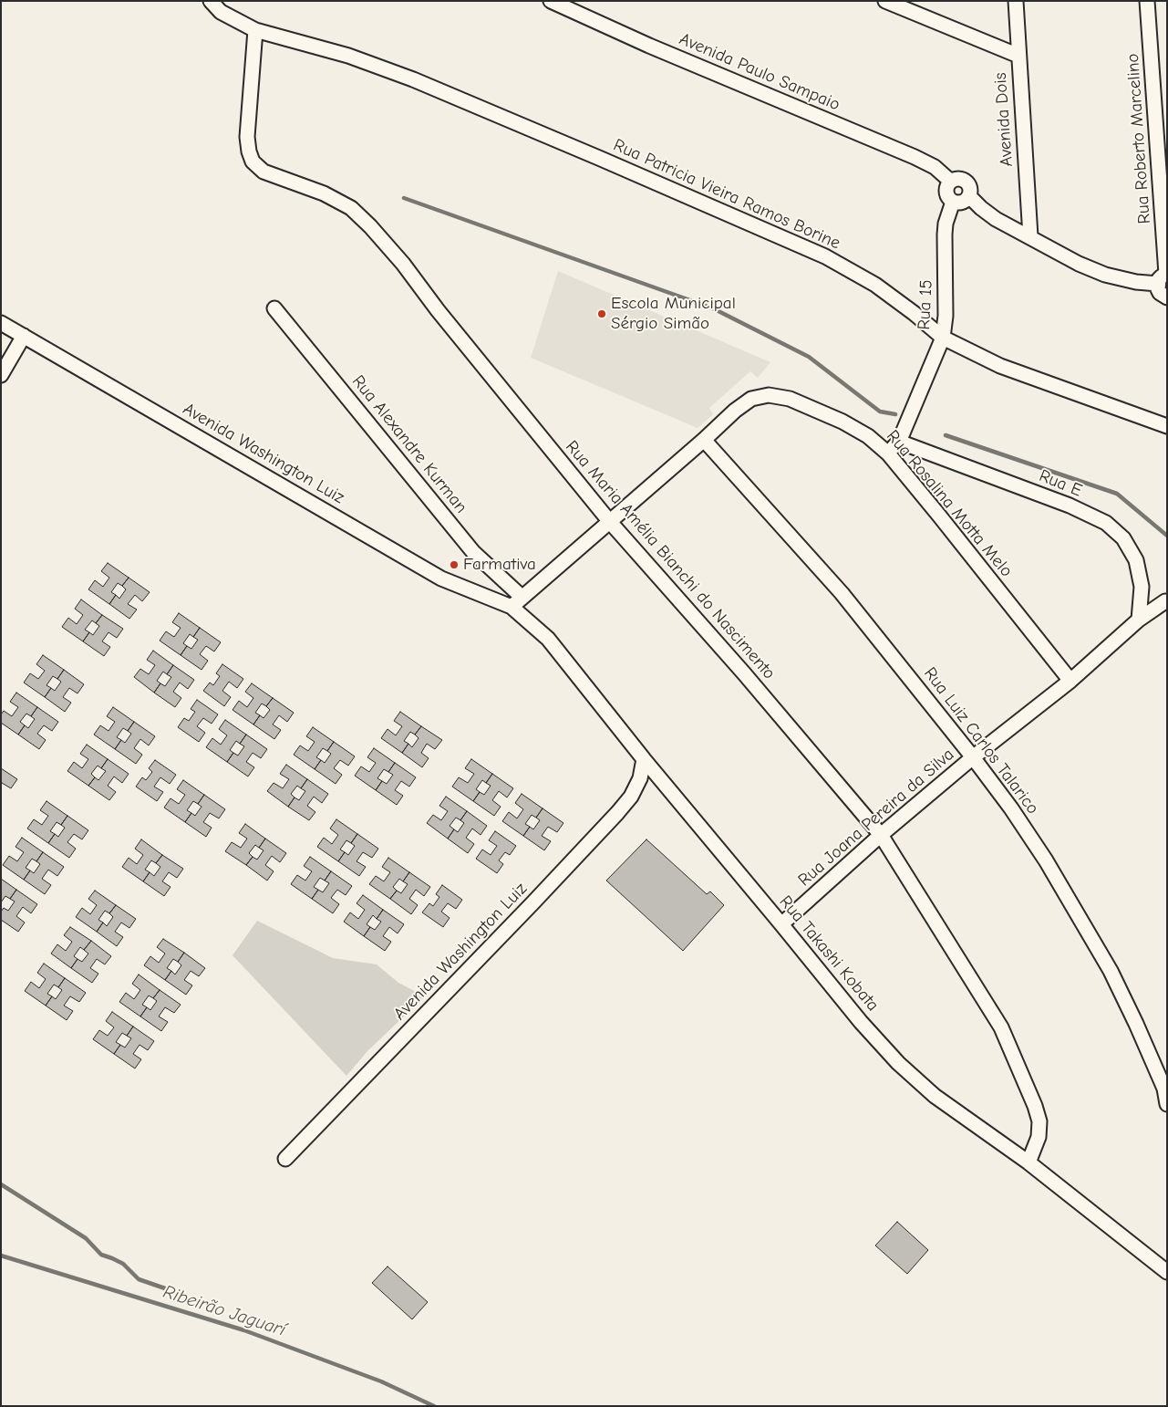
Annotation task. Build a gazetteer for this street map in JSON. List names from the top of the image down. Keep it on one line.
{"streets":{"street":["Avenida Paulo Sampaio","Avenida Dois","Rua Roberto Marcelino","Rua Patricia Vieira Ramos Borine","Rua 15","Rua Alexandre Kurman","Avenida Washington Luiz","Rua E","Rua Rosalina Motta Melo","Rua Maria Amélia Bianchi do Nascimento","Rua Luiz Carlos Talarico","Rua Joana Pereira da Silva","Rua Takashi Kobata"]},"crossings":[["Avenida Paulo Sampaio","Avenida Dois"],["Avenida Paulo Sampaio","Rua Roberto Marcelino"],["Avenida Paulo Sampaio","Rua 15"],["Rua Patricia Vieira Ramos Borine","Rua 15"],["Rua Patricia Vieira Ramos Borine","Rua Maria Amélia Bianchi do Nascimento"],["Rua 15","Rua E"],["Rua 15","Rua Rosalina Motta Melo"],["Avenida Washington Luiz","Rua Takashi Kobata"],["Rua E","Rua Joana Pereira da Silva"],["Rua Rosalina Motta Melo","Rua Luiz Carlos Talarico"],["Rua Rosalina Motta Melo","Rua Joana Pereira da Silva"],["Rua Maria Amélia Bianchi do Nascimento","Rua Joana Pereira da Silva"],["Rua Maria Amélia Bianchi do Nascimento","Rua Takashi Kobata"],["Rua Luiz Carlos Talarico","Rua Joana Pereira da Silva"],["Rua Joana Pereira da Silva","Rua Takashi Kobata"]],"water":["Ribeirão Jaguarí"],"places":["Escola Municipal Sérgio Simão","Farmativa"]}
